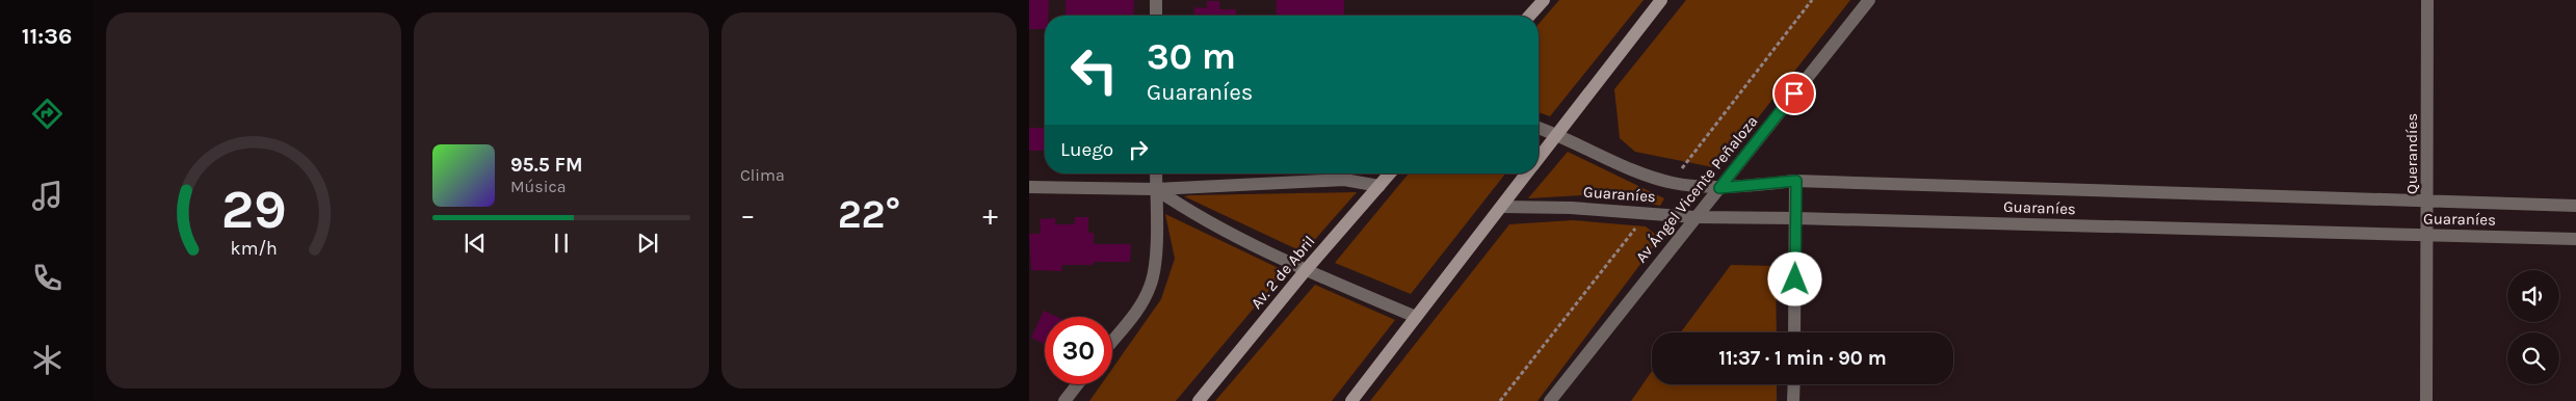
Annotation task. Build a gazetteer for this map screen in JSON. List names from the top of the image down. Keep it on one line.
{"streets":{"main road":["Av. 2 de Abril"],"street":["Querandíes","Av Ángel Vicente Peñaloza","Guaraníes"]},"crossings":[["Querandíes","Guaraníes"],["Av Ángel Vicente Peñaloza","Guaraníes"]],"page":{"tabs":"11:36","tile":"Clima","turn":["30 m","Guaraníes"],"then":"Luego","song":["95.5 FM","Música"],"heat":["−","22°","+"],"limit":"30","trip":"11:37 · 1 min · 90 m","gauge":["29","km/h"]}}
